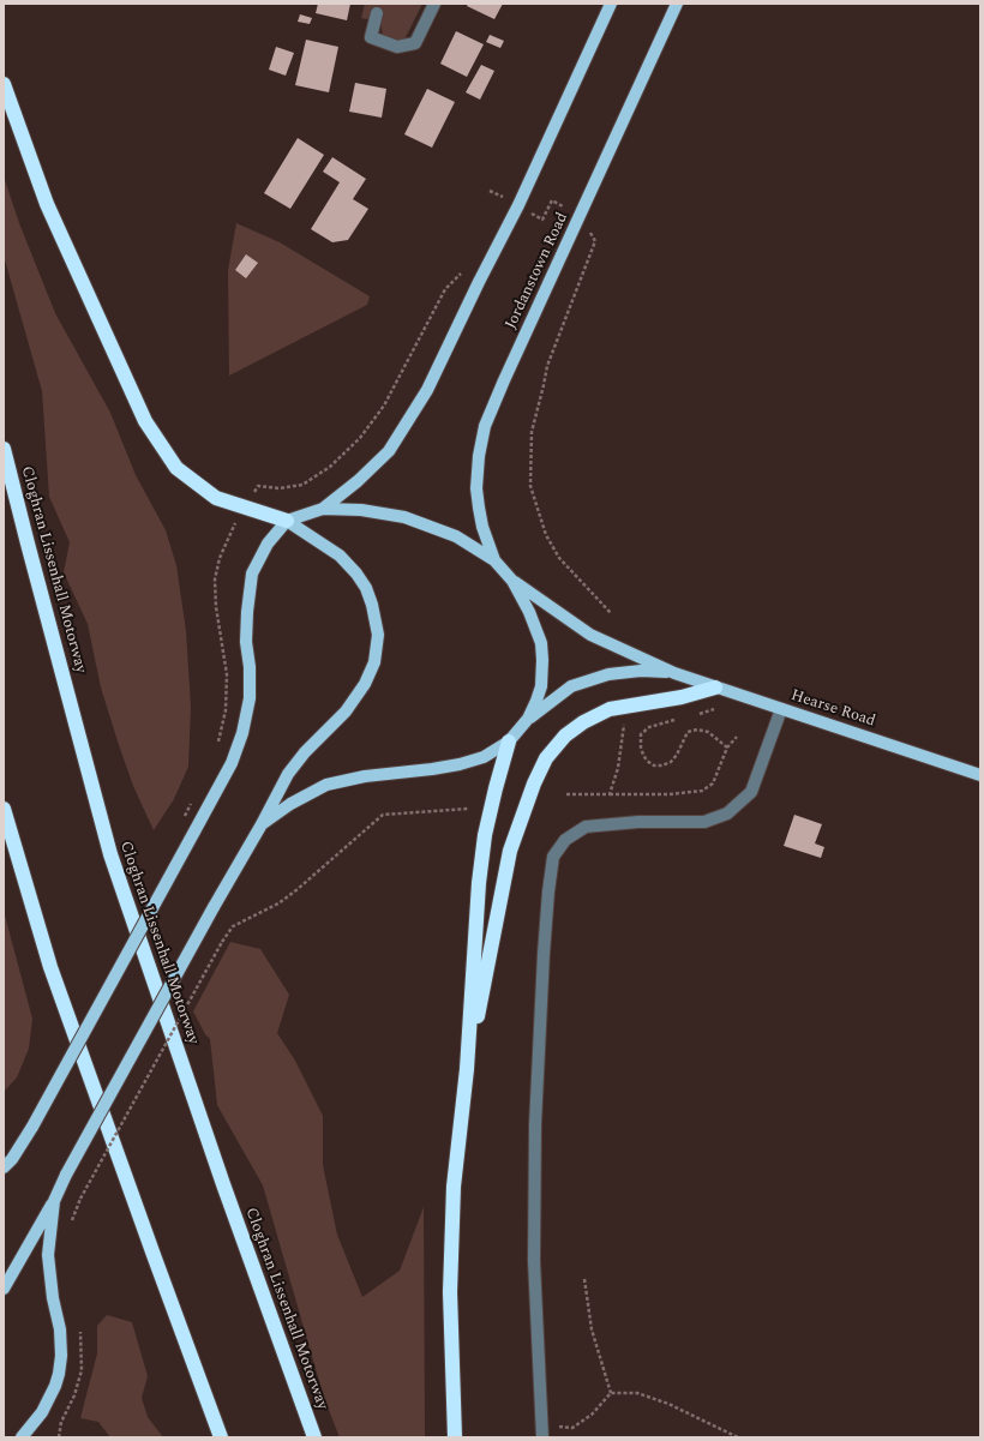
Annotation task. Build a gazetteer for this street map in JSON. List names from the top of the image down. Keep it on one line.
{"streets":{"highway":["Cloghran Lissenhall Motorway"],"main road":["Jordanstown Road","Hearse Road"]}}
